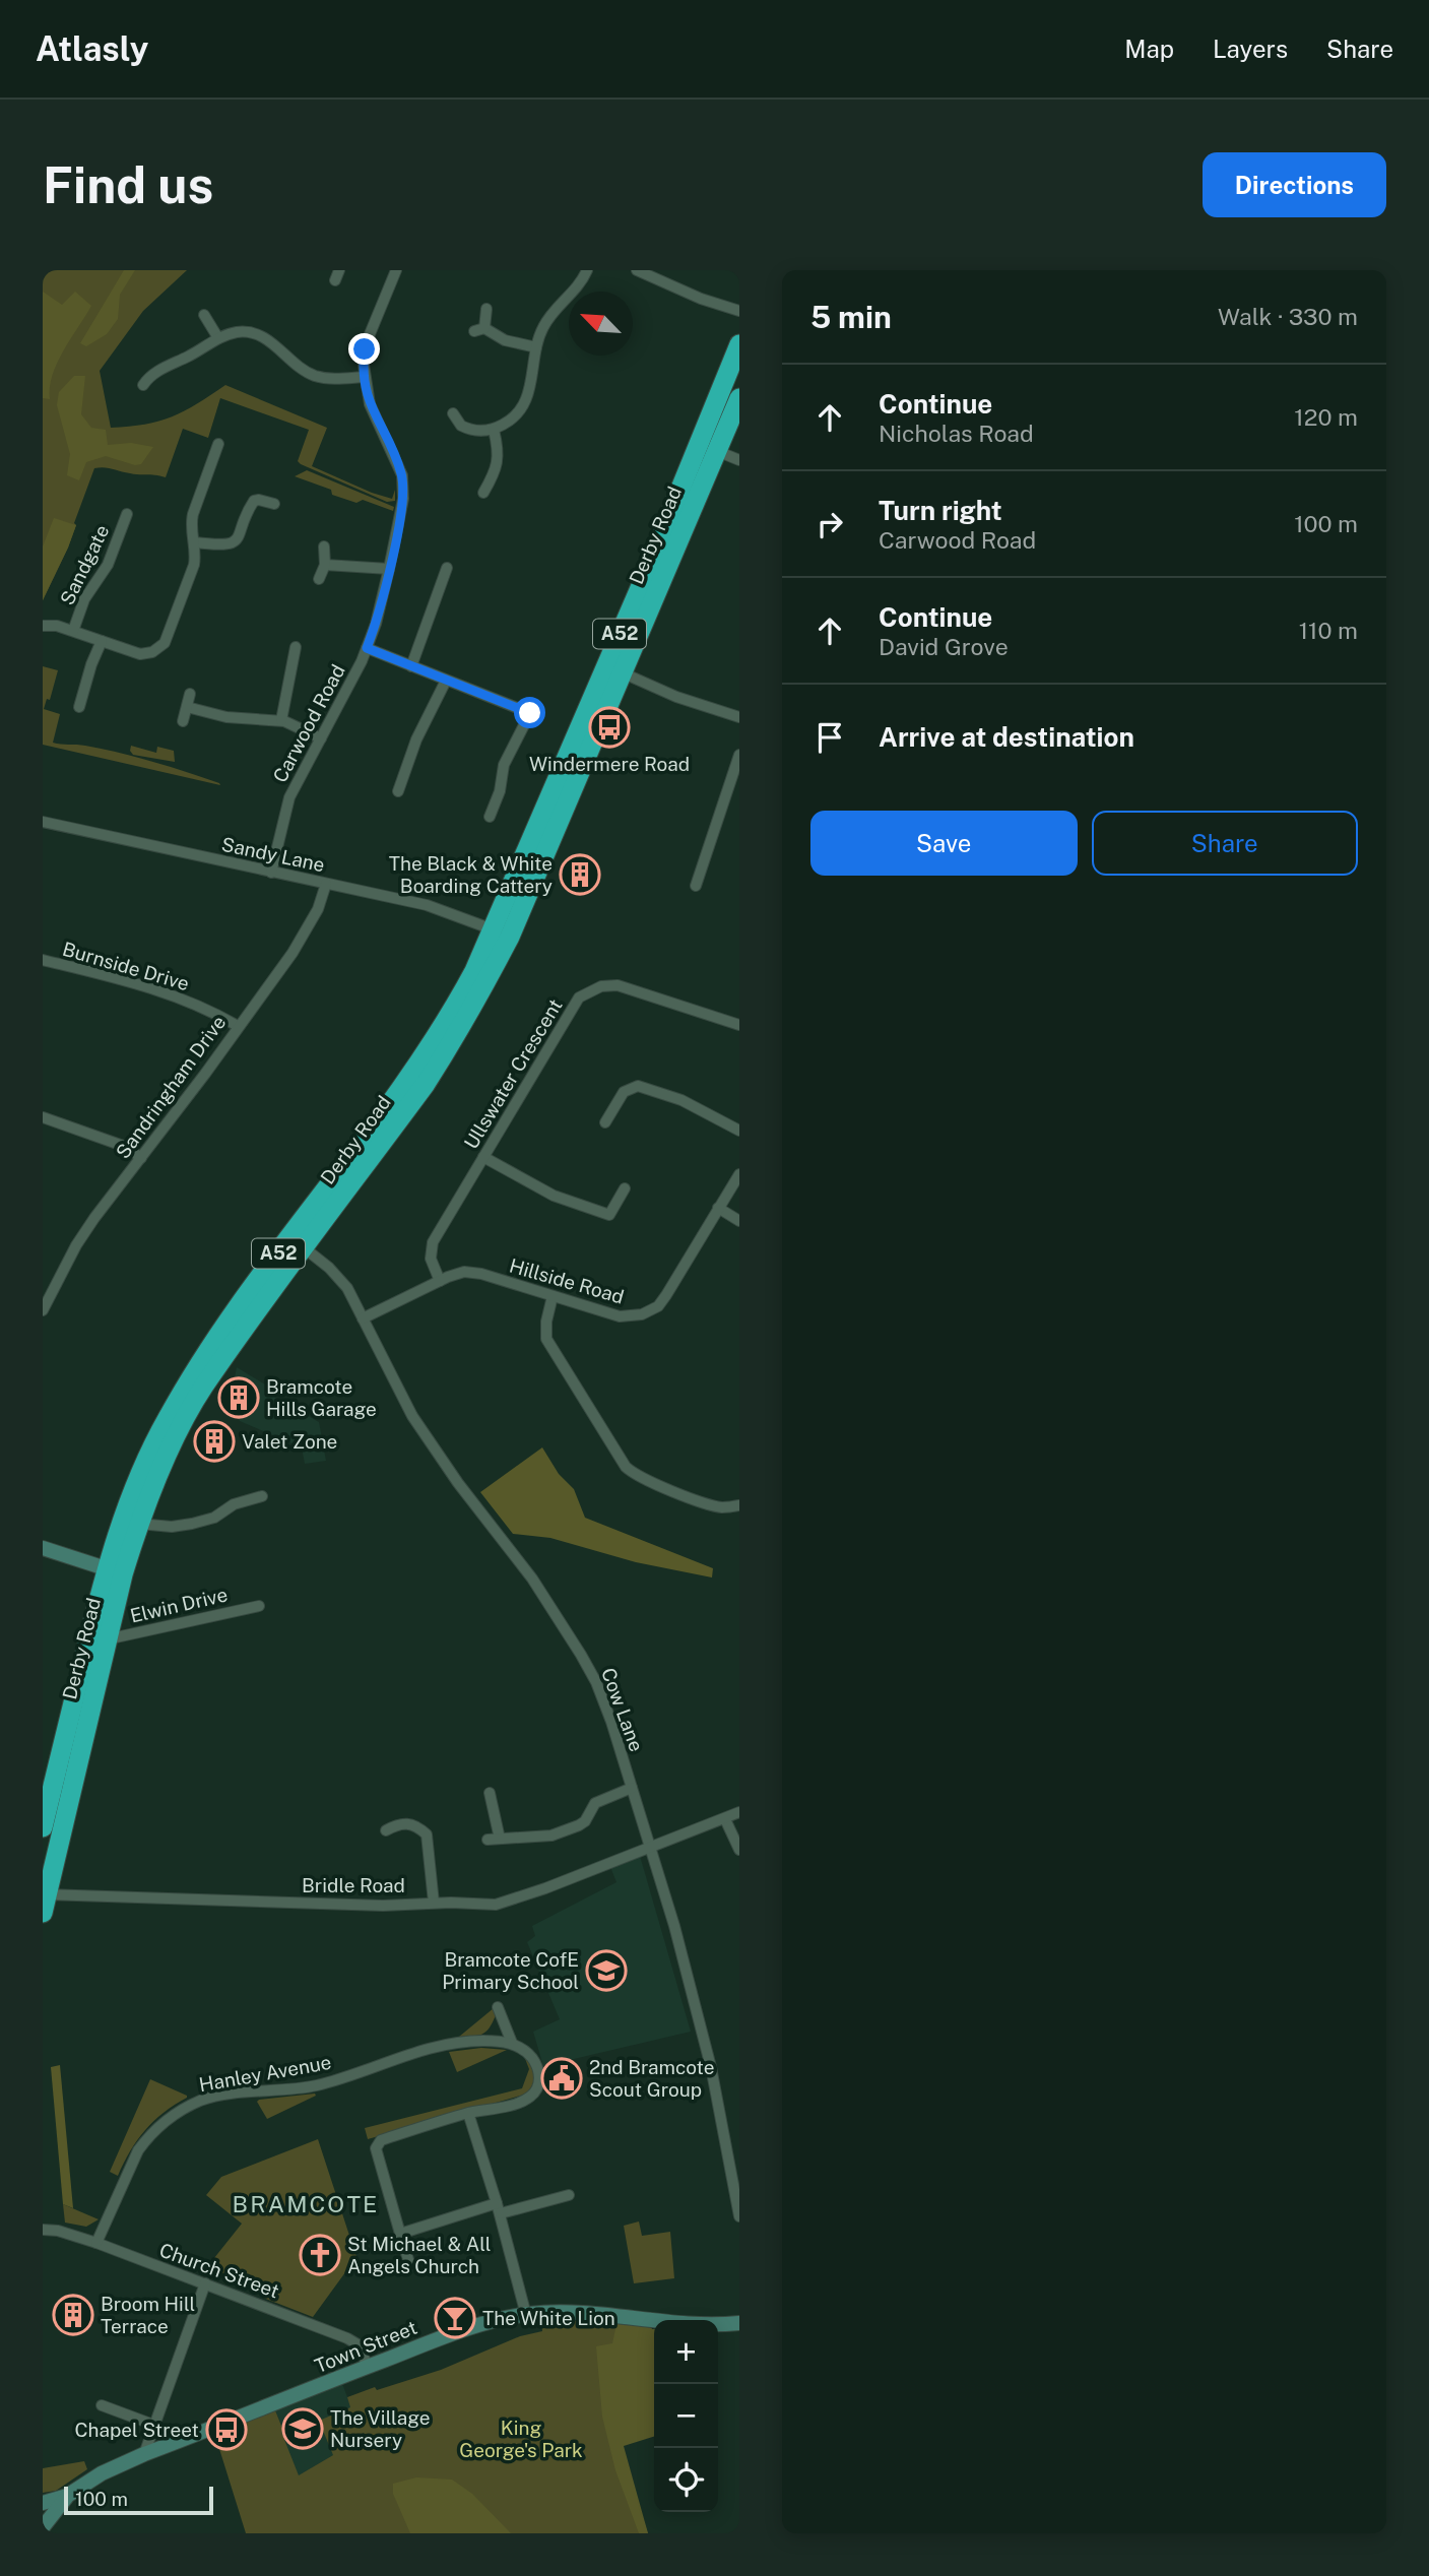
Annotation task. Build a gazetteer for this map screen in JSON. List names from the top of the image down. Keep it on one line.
{"streets":{"highway":["Derby Road","A52"],"street":["Sandgate","Carwood Road","Sandy Lane","Burnside Drive","Ullswater Crescent","Sandringham Drive","Hillside Road","Elwin Drive","Cow Lane","Bridle Road","Hanley Avenue","Church Street","Town Street"]},"crossings":[["Derby Road","Sandy Lane"],["Derby Road","Elwin Drive"],["Derby Road","Cow Lane"],["Derby Road","Bridle Road"],["Carwood Road","Sandy Lane"],["Sandy Lane","Sandringham Drive"],["Burnside Drive","Sandringham Drive"],["Ullswater Crescent","Hillside Road"],["Hillside Road","Cow Lane"],["Cow Lane","Bridle Road"],["Hanley Avenue","Church Street"],["Church Street","Town Street"]],"districts":["BRAMCOTE"],"parks":["King George's Park"],"places":{"bus stop":["Windermere Road","Chapel Street"],"building":["The Black & White Boarding Cattery","Bramcote Hills Garage","Valet Zone","Broom Hill Terrace"],"school or university":["Bramcote CofE Primary School","The Village Nursery"],"public building":["2nd Bramcote Scout Group"],"church":["St Michael & All Angels Church"],"bar":["The White Lion"]},"scale_bar":"100 m","north":"top left","page":{"header":"Atlasly","nav":["Map","Layers","Share"],"buttons":["Directions",["Save","Share"]],"title":"Find us","heading":["5 min","Walk · 330 m"],"list":[["Continue","Nicholas Road","120 m"],["Turn right","Carwood Road","100 m"],["Continue","David Grove","110 m"],"Arrive at destination"],"map_buttons":["+","−"],"scale":"100 m"}}
